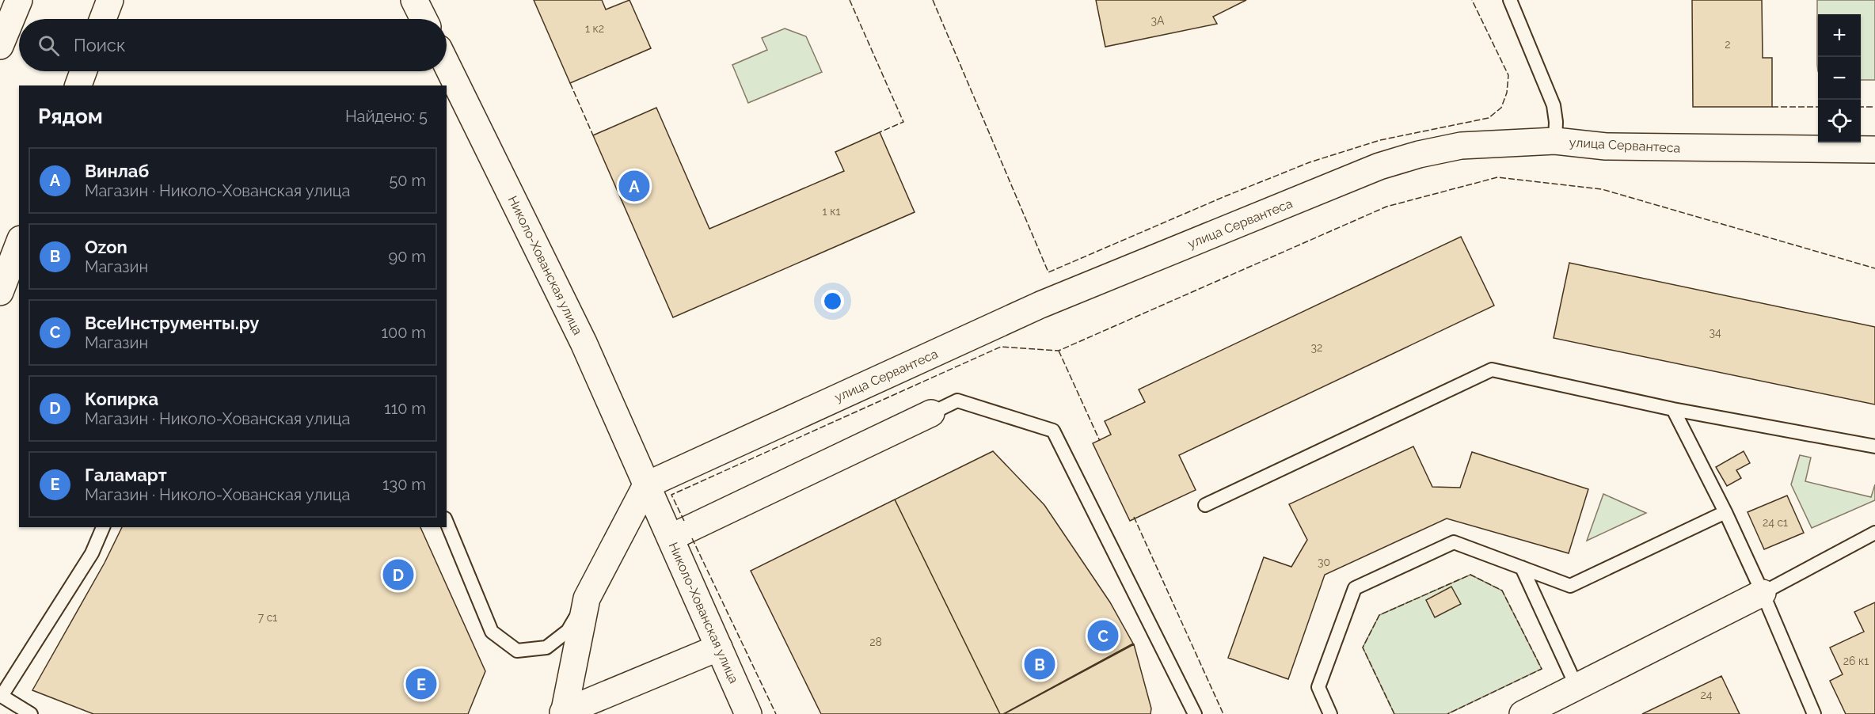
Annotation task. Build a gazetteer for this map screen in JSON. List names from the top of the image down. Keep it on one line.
{"streets":{"street":["улица Сервантеса","Николо-Хованская улица"]},"crossings":[["улица Сервантеса","Николо-Хованская улица"]],"house_numbers":["3А","1 к2","2","1 к1","34","32","24 с1","30","7 с1","28","26 к1","24"],"page":{"map_buttons":["+","−"],"search":"Поиск","heading":["Рядом","Найдено: 5"],"list":[{"mark":"A","name":"Винлаб","note":"Магазин · Николо-Хованская улица","value":"50 m"},{"mark":"B","name":"Ozon","note":"Магазин","value":"90 m"},{"mark":"C","name":"ВсеИнструменты.ру","note":"Магазин","value":"100 m"},{"mark":"D","name":"Копирка","note":"Магазин · Николо-Хованская улица","value":"110 m"},{"mark":"E","name":"Галамарт","note":"Магазин · Николо-Хованская улица","value":"130 m"}],"pins":["A","D","C","B","E"]}}
